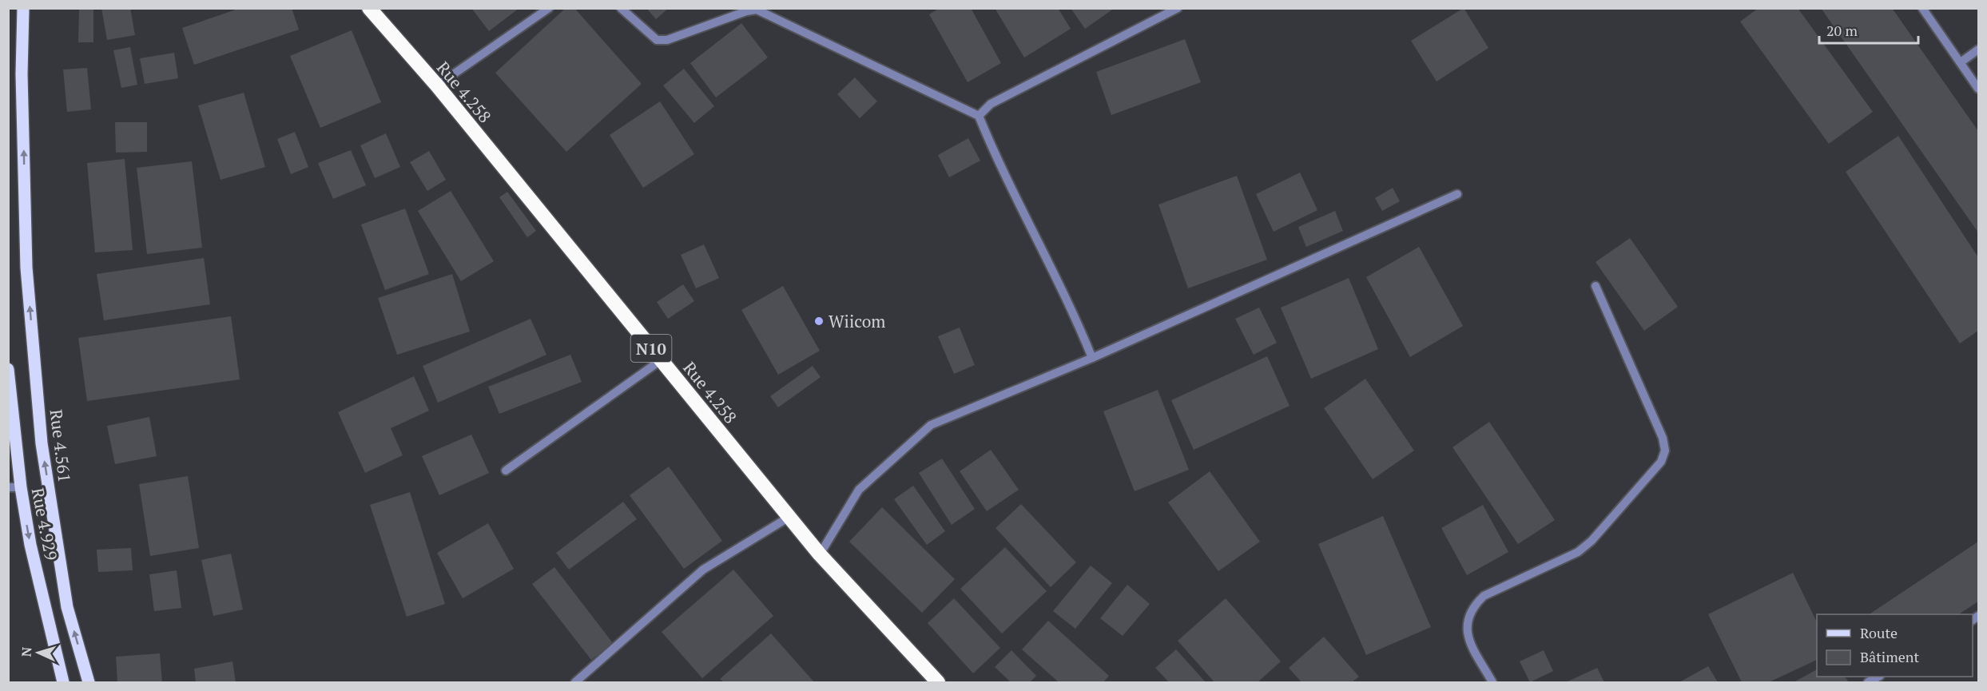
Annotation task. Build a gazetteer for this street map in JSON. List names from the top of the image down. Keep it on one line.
{"streets":{"highway":["Rue 4.258","N10"],"main road":["Rue 4.561","Rue 4.929"]},"one_way":["Rue 4.561","Rue 4.929"],"places":["Wiicom"],"legend":["Route","Bâtiment"],"scale_bar":"20 m","north":"left"}
